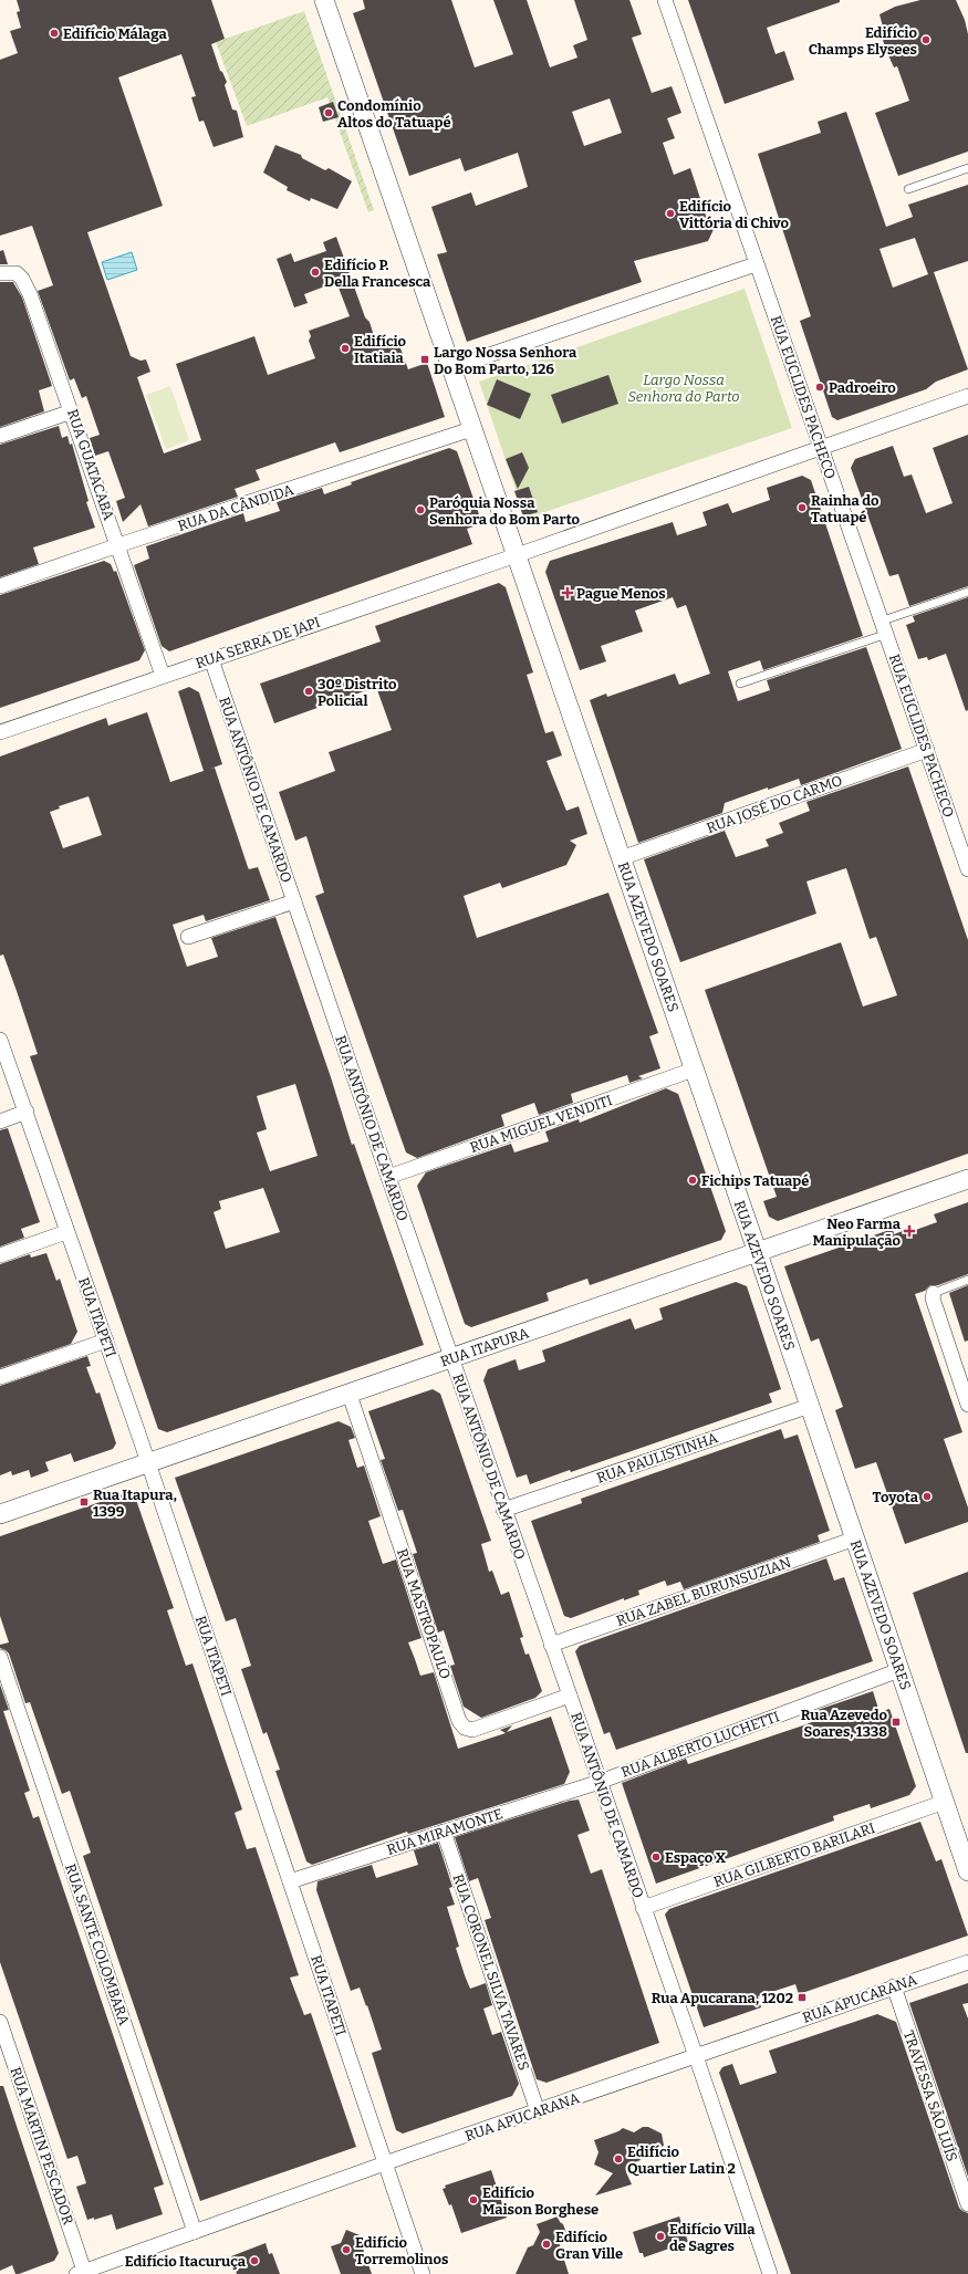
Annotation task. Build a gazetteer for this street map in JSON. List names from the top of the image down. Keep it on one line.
{"streets":{"street":["RUA EUCLIDES PACHECO","RUA GUATACABA","RUA DA CÂNDIDA","RUA SERRA DE JAPI","RUA ANTÔNIO DE CAMARDO","RUA JOSÉ DO CARMO","RUA AZEVEDO SOARES","RUA MIGUEL VENDITI","RUA ITAPETI","RUA ITAPURA","RUA PAULISTINHA","RUA ZABEL BURUNSUZIAN","RUA MASTROPAULO","RUA ALBERTO LUCHETTI","RUA MIRAMONTE","RUA GILBERTO BARILARI","RUA SANTE COLOMBARA","RUA CORONEL SILVA TAVARES","RUA APUCARANA","TRAVESSA SÃO LUÍS","RUA MARTIN PESCADOR"]},"crossings":[["RUA EUCLIDES PACHECO","RUA JOSÉ DO CARMO"],["RUA GUATACABA","RUA DA CÂNDIDA"],["RUA GUATACABA","RUA SERRA DE JAPI"],["RUA SERRA DE JAPI","RUA ANTÔNIO DE CAMARDO"],["RUA SERRA DE JAPI","RUA AZEVEDO SOARES"],["RUA ANTÔNIO DE CAMARDO","RUA MIGUEL VENDITI"],["RUA ANTÔNIO DE CAMARDO","RUA ITAPURA"],["RUA ANTÔNIO DE CAMARDO","RUA PAULISTINHA"],["RUA ANTÔNIO DE CAMARDO","RUA ZABEL BURUNSUZIAN"],["RUA ANTÔNIO DE CAMARDO","RUA MASTROPAULO"],["RUA ANTÔNIO DE CAMARDO","RUA ALBERTO LUCHETTI"],["RUA ANTÔNIO DE CAMARDO","RUA MIRAMONTE"],["RUA ANTÔNIO DE CAMARDO","RUA GILBERTO BARILARI"],["RUA ANTÔNIO DE CAMARDO","RUA APUCARANA"],["RUA JOSÉ DO CARMO","RUA AZEVEDO SOARES"],["RUA AZEVEDO SOARES","RUA MIGUEL VENDITI"],["RUA AZEVEDO SOARES","RUA ITAPURA"],["RUA AZEVEDO SOARES","RUA PAULISTINHA"],["RUA AZEVEDO SOARES","RUA ZABEL BURUNSUZIAN"],["RUA AZEVEDO SOARES","RUA ALBERTO LUCHETTI"],["RUA AZEVEDO SOARES","RUA GILBERTO BARILARI"],["RUA ITAPETI","RUA ITAPURA"],["RUA ITAPETI","RUA MIRAMONTE"],["RUA ITAPETI","RUA APUCARANA"],["RUA ITAPURA","RUA MASTROPAULO"],["RUA ALBERTO LUCHETTI","RUA MIRAMONTE"],["RUA MIRAMONTE","RUA CORONEL SILVA TAVARES"],["RUA SANTE COLOMBARA","RUA APUCARANA"],["RUA CORONEL SILVA TAVARES","RUA APUCARANA"],["RUA APUCARANA","TRAVESSA SÃO LUÍS"],["RUA APUCARANA","RUA MARTIN PESCADOR"]],"parks":["Largo Nossa Senhora do Parto"],"places":{"other":["Edifício Málaga","Edifício Champs Elysees","Condomínio Altos do Tatuapé","Edifício Vittória di Chivo","Edifício P. Della Francesca","Edifício Itatiaia","Padroeiro","Rainha do Tatuapé","Paróquia Nossa Senhora do Bom Parto","30º Distrito Policial","Fichips Tatuapé","Toyota","Espaço X","Edifício Quartier Latin 2","Edifício Maison Borghese","Edifício Villa de Sagres","Edifício Gran Ville","Edifício Torremolinos","Edifício Itacuruça"],"transit":["Largo Nossa Senhora Do Bom Parto, 126","Rua Itapura, 1399","Rua Azevedo Soares, 1338","Rua Apucarana, 1202"],"health":["Pague Menos","Neo Farma Manipulação"]}}
